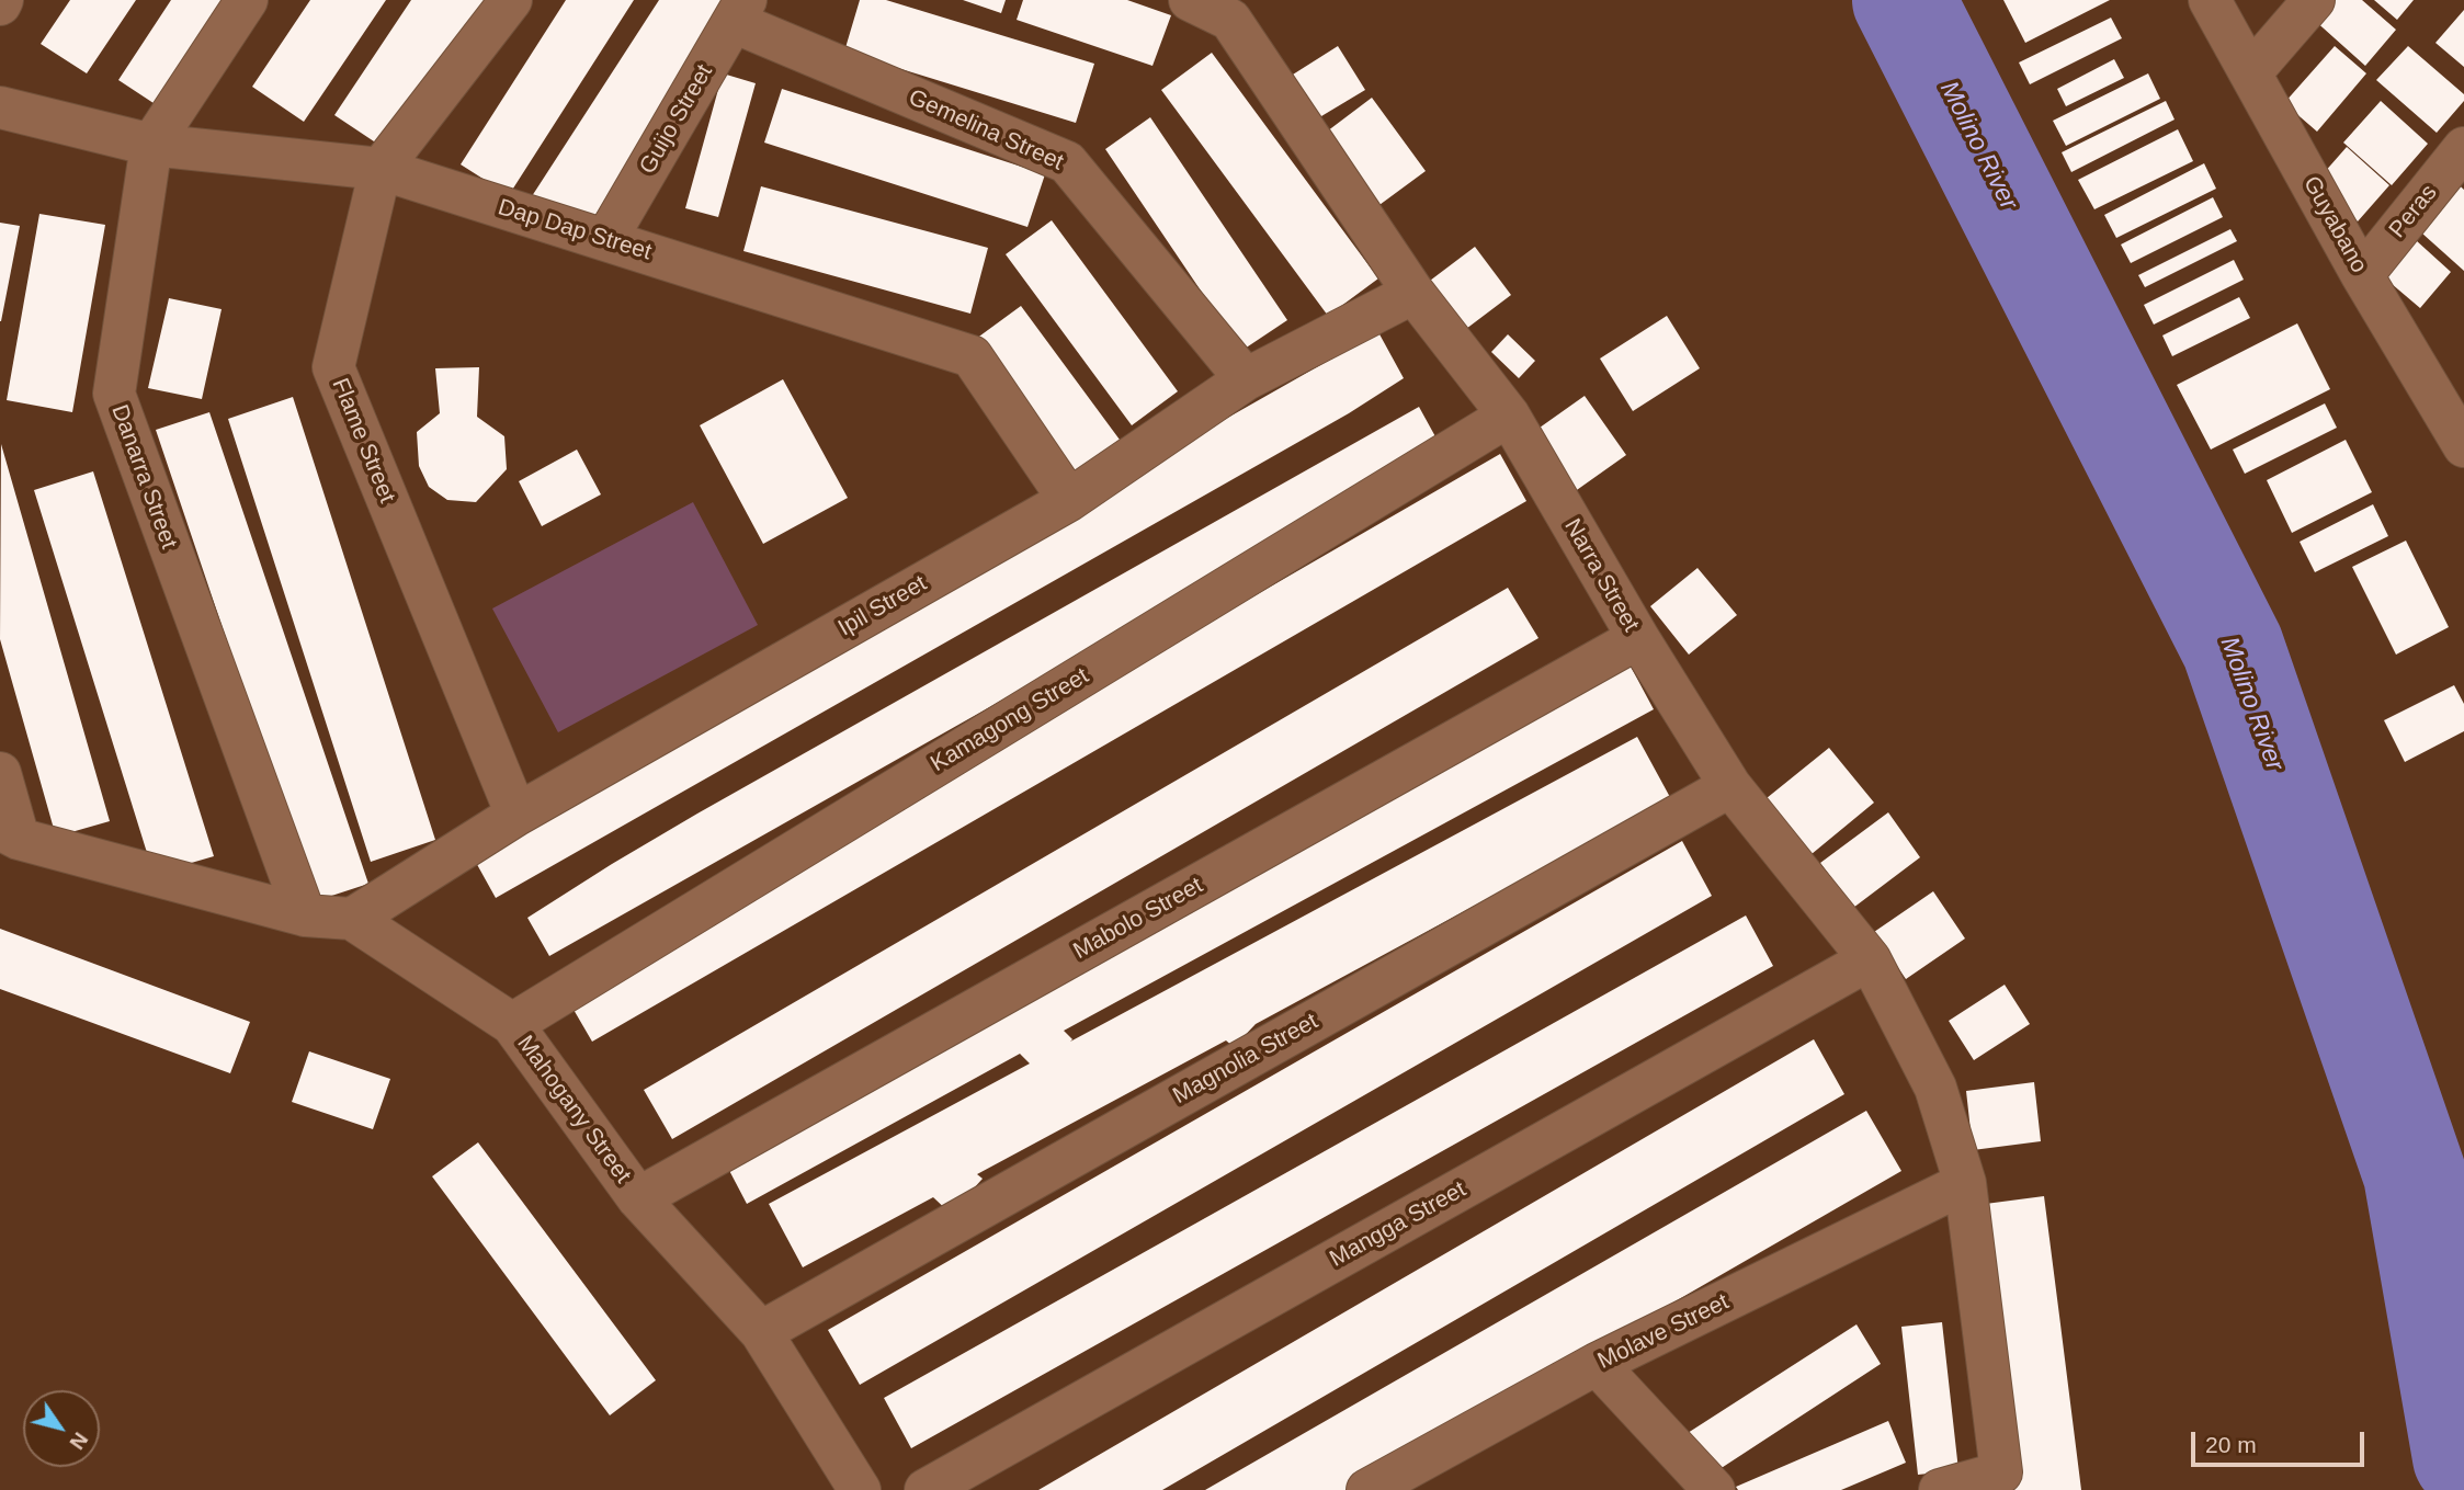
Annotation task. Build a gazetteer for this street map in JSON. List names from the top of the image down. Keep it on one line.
{"streets":{"street":["Guijo Street","Gemelina Street","Peras","Guyabano","Dap Dap Street","Flame Street","Danarra Street","Narra Street","Ipil Street","Kamagong Street","Mabolo Street","Magnolia Street","Mahogany Street","Mangga Street","Molave Street"]},"crossings":[["Guijo Street","Gemelina Street"],["Guijo Street","Dap Dap Street"],["Gemelina Street","Ipil Street"],["Peras","Guyabano"],["Dap Dap Street","Flame Street"],["Dap Dap Street","Danarra Street"],["Dap Dap Street","Ipil Street"],["Flame Street","Ipil Street"],["Danarra Street","Mahogany Street"],["Narra Street","Ipil Street"],["Narra Street","Kamagong Street"],["Narra Street","Mabolo Street"],["Narra Street","Magnolia Street"],["Narra Street","Mangga Street"],["Narra Street","Molave Street"],["Ipil Street","Mahogany Street"],["Kamagong Street","Mahogany Street"],["Mabolo Street","Mahogany Street"],["Magnolia Street","Mahogany Street"]],"water":["Molino River"],"scale_bar":"20 m","north":"bottom right"}
